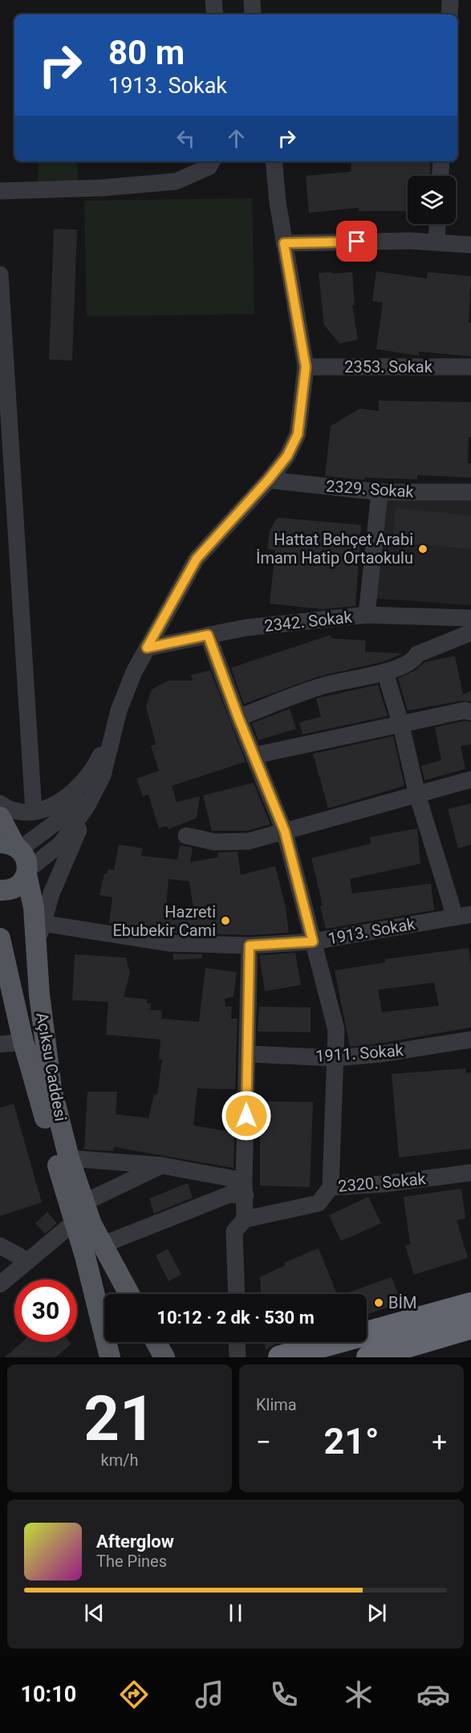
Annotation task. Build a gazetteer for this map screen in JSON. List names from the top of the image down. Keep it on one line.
{"streets":{"main road":["Açıksu Caddesi"],"street":["2353. Sokak","2329. Sokak","2342. Sokak","1913. Sokak","1911. Sokak","2320. Sokak"]},"places":["Hattat Behçet Arabi İmam Hatip Ortaokulu","Hazreti Ebubekir Cami","BİM"],"page":{"turn":["80 m","1913. Sokak"],"limit":"30","trip":"10:12 · 2 dk · 530 m","tile":[["21","km/h"],"Klima"],"heat":["−","21°","+"],"song":["Afterglow","The Pines"],"tabs":"10:10"}}
